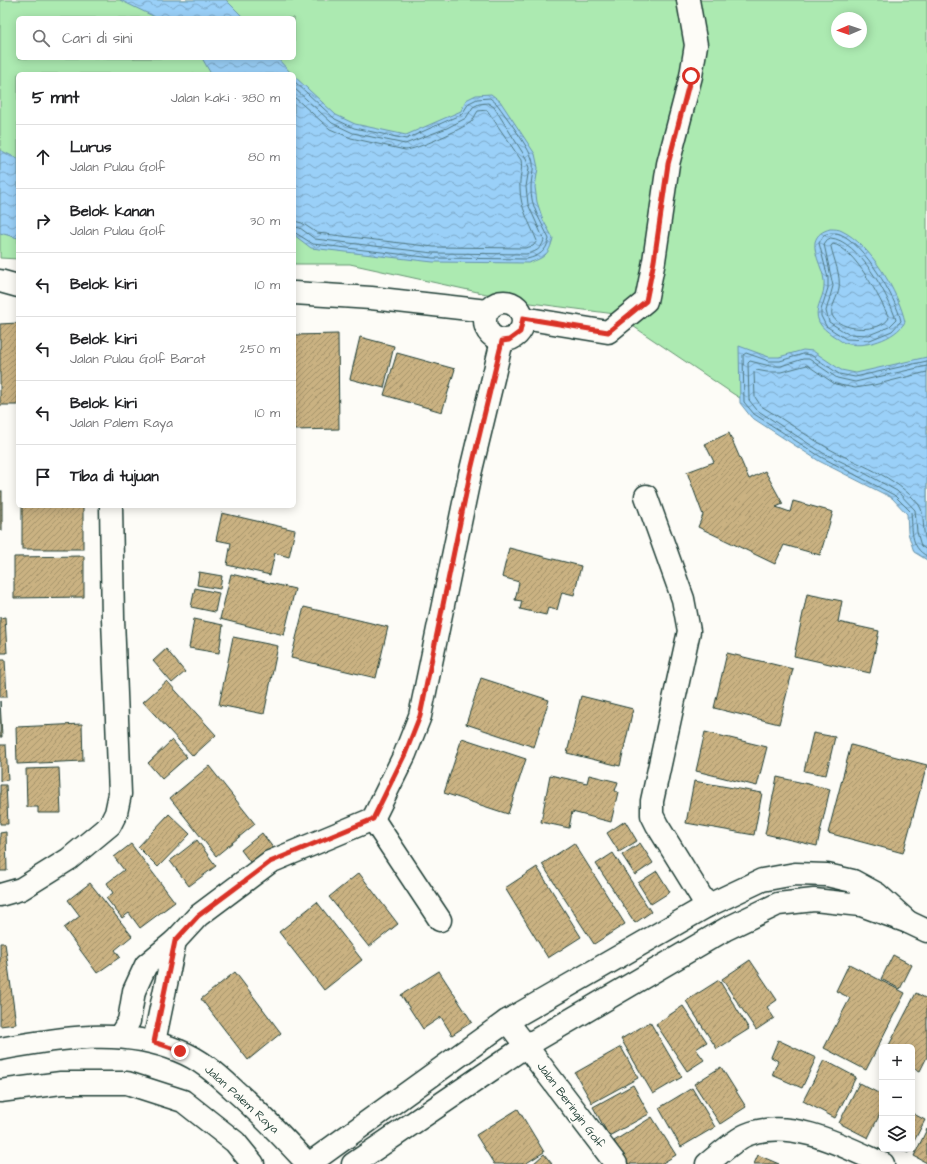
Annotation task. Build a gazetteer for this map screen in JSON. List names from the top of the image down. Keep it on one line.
{"streets":{"street":["Jalan Palem Raya","Jalan Beringin Golf"]},"north":"left","page":{"search":"Cari di sini","heading":["5 mnt","Jalan kaki · 380 m"],"list":[["Lurus","Jalan Pulau Golf","80 m"],["Belok kanan","Jalan Pulau Golf","30 m"],["Belok kiri","10 m"],["Belok kiri","Jalan Pulau Golf Barat","250 m"],["Belok kiri","Jalan Palem Raya","10 m"],"Tiba di tujuan"],"map_buttons":["+","−"]}}
